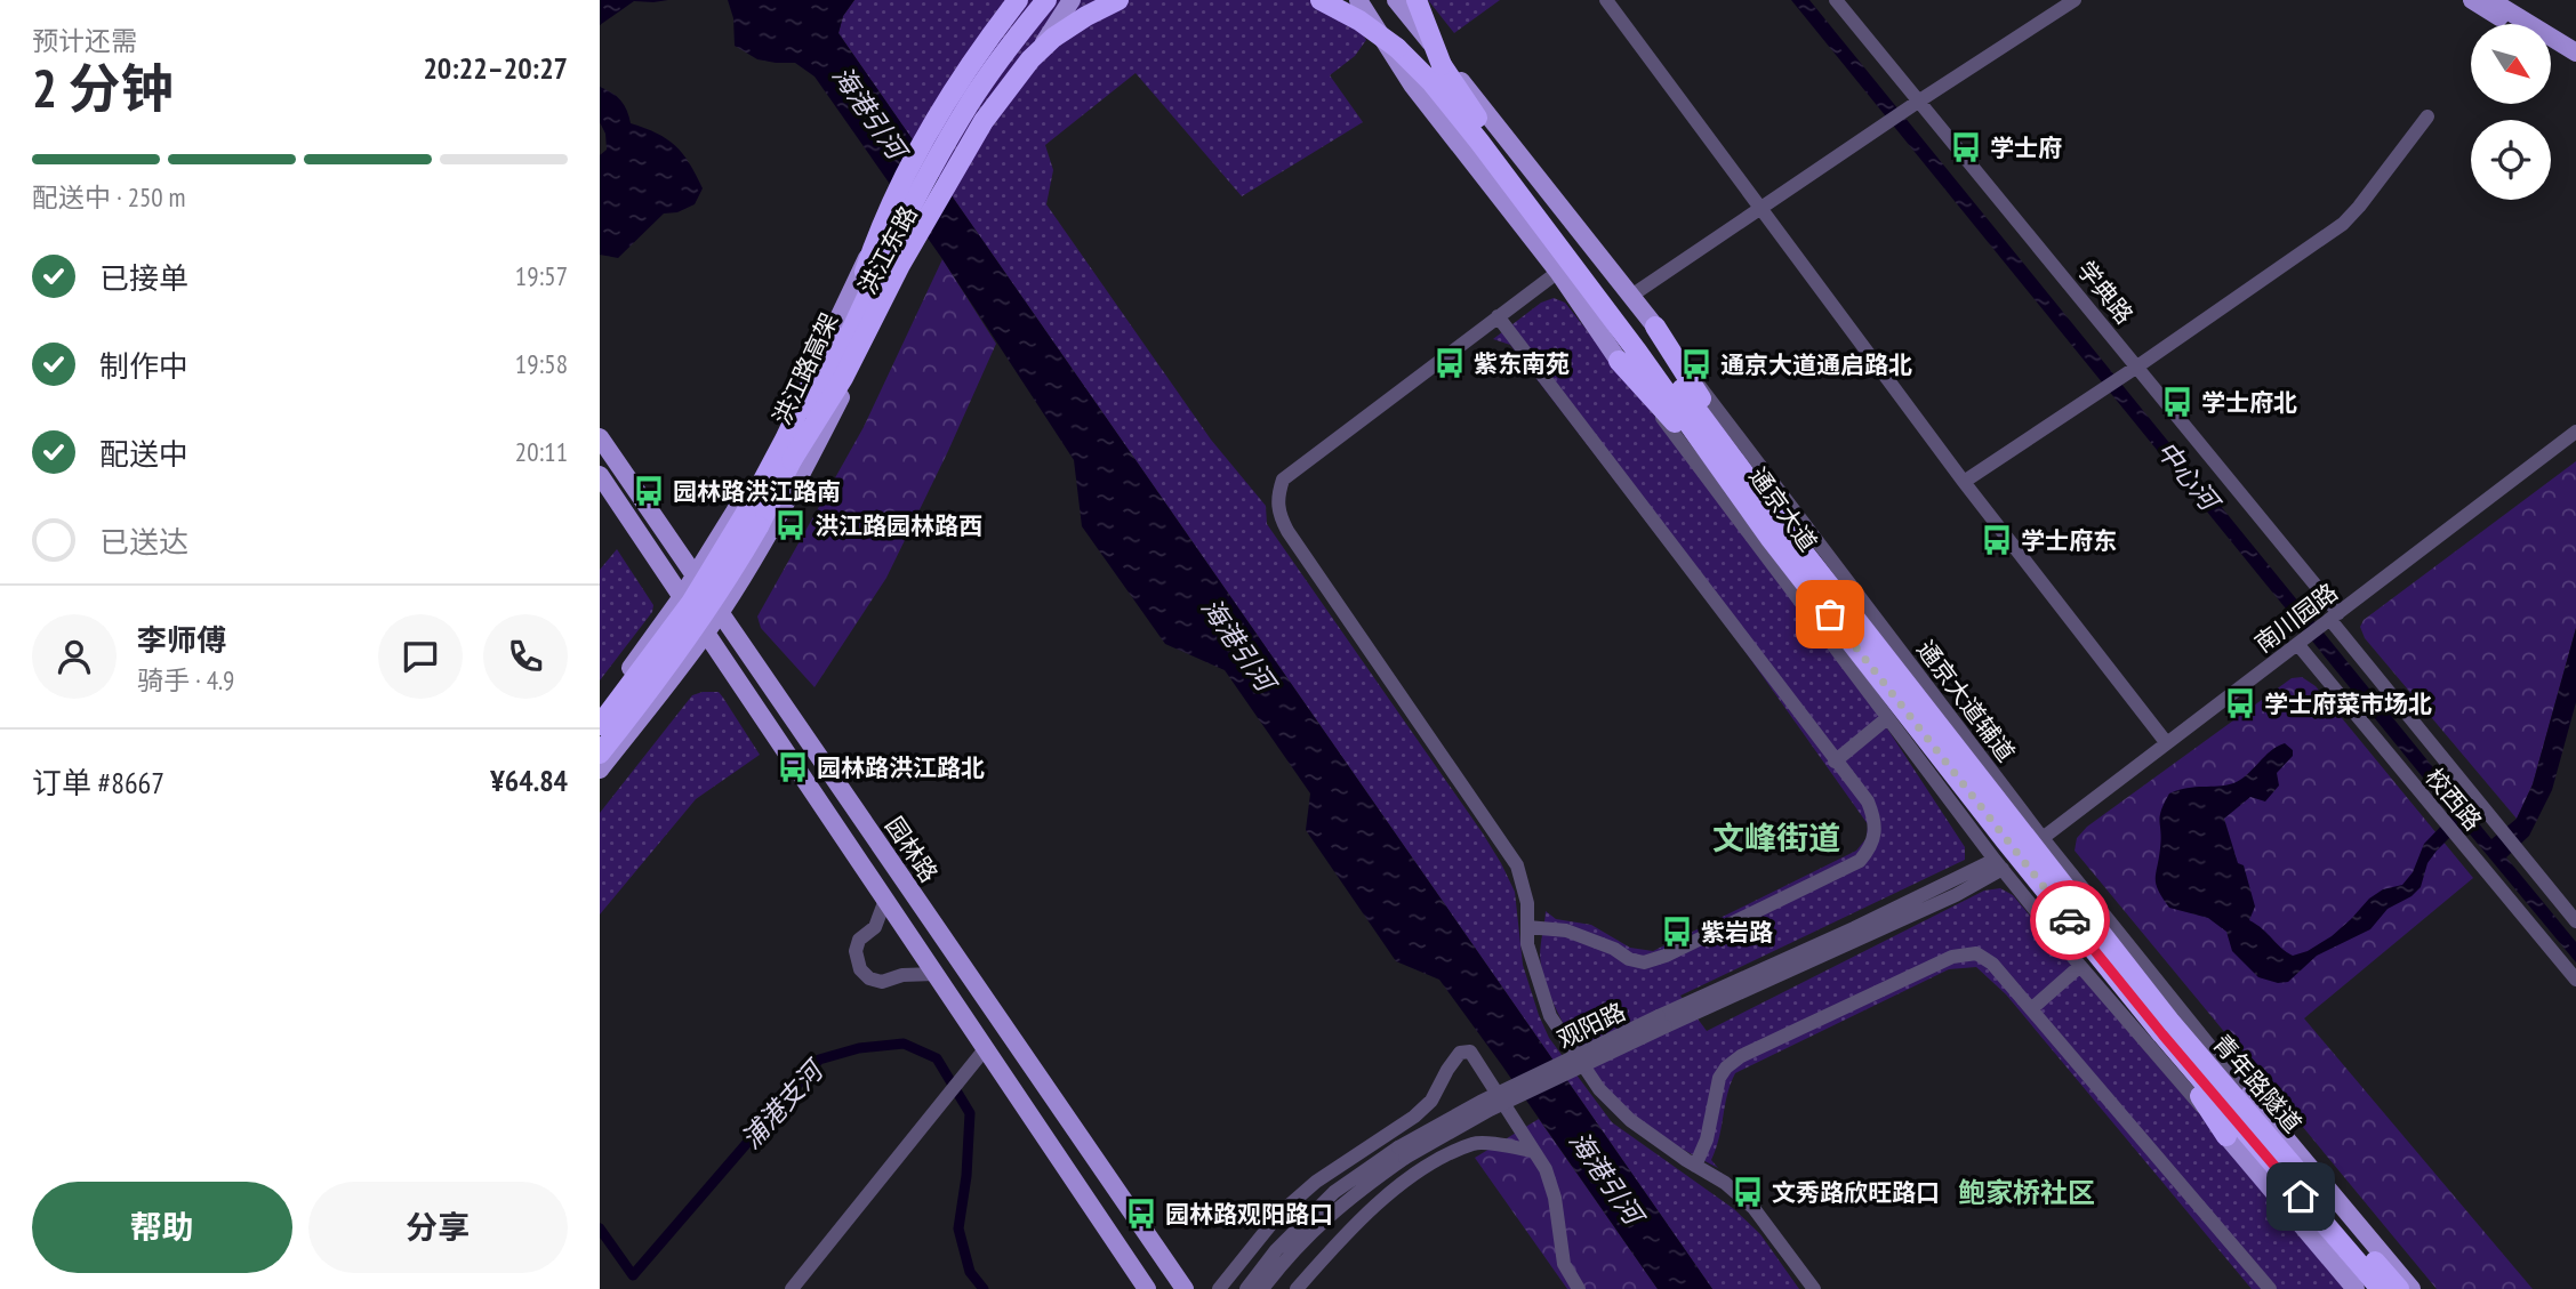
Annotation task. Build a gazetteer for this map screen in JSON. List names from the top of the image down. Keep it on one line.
{"streets":{"highway":["洪江路高架","通京大道","青年路隧道"],"main road":["洪江东路","园林路"],"street":["学典路","南川园路","通京大道辅道","校西路","观阳路"]},"crossings":[["洪江东路","洪江路高架"],["洪江东路","园林路"],["学典路","南川园路"],["学典路","校西路"],["通京大道","通京大道辅道"],["通京大道","青年路隧道"],["南川园路","通京大道辅道"],["南川园路","校西路"]],"districts":["文峰街道","鲍家桥社区"],"water":["海港引河","中心河","浦港支河"],"places":{"bus stop":["学士府","紫东南苑","通京大道通启路北","学士府北","园林路洪江路南","洪江路园林路西","学士府东","学士府菜市场北","园林路洪江路北","紫岩路","文秀路欣旺路口","园林路观阳路口"]},"north":"bottom right","page":{"heading":["2 分钟","预计还需","20:22–20:27"],"panel":["李师傅","骑手 · 4.9","订单 #8667","¥64.84"],"bar":"配送中 · 250 m","list":[["已接单","19:57"],["制作中","19:58"],["配送中","20:11"],"已送达"],"buttons":["帮助","分享"]}}
